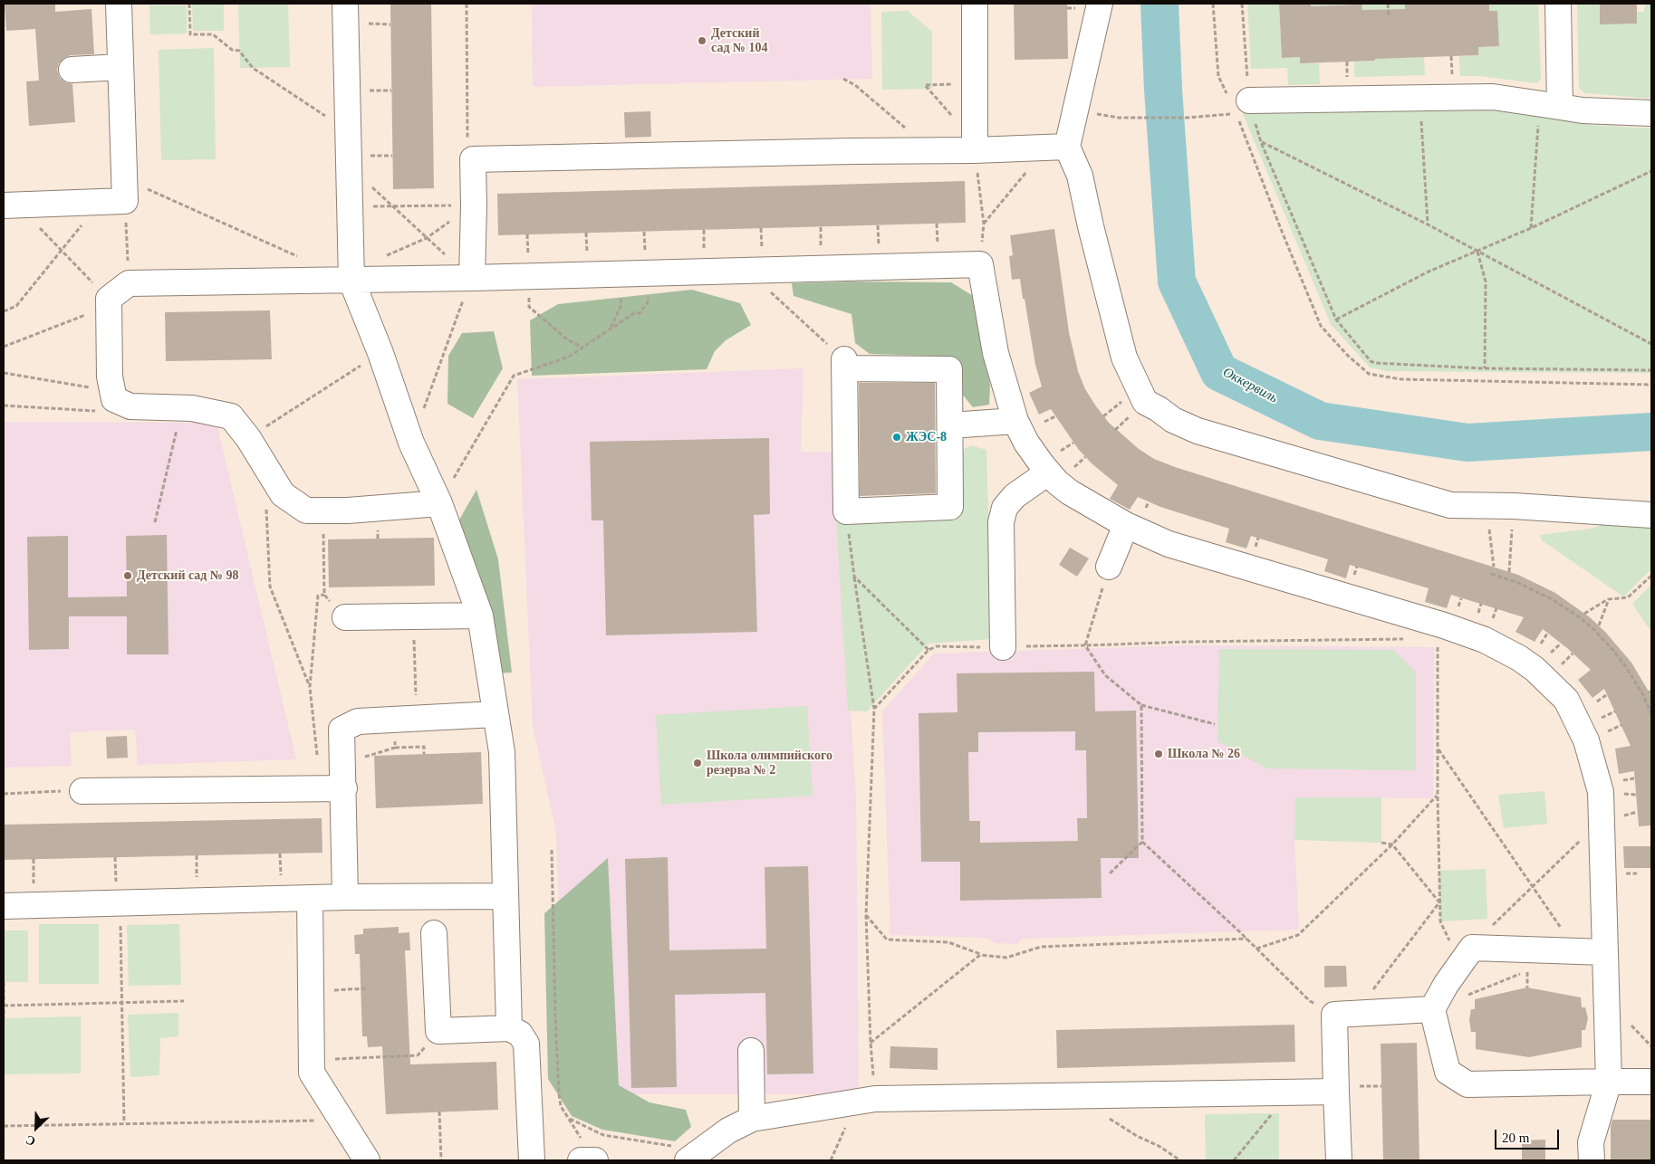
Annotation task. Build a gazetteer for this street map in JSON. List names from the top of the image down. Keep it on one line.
{"water":["Оккервиль"],"places":["Детский сад № 104","ЖЭС-8","Детский сад № 98","Школа № 26","Школа олимпийского резерва № 2"],"scale_bar":"20 m","north":"bottom left"}
